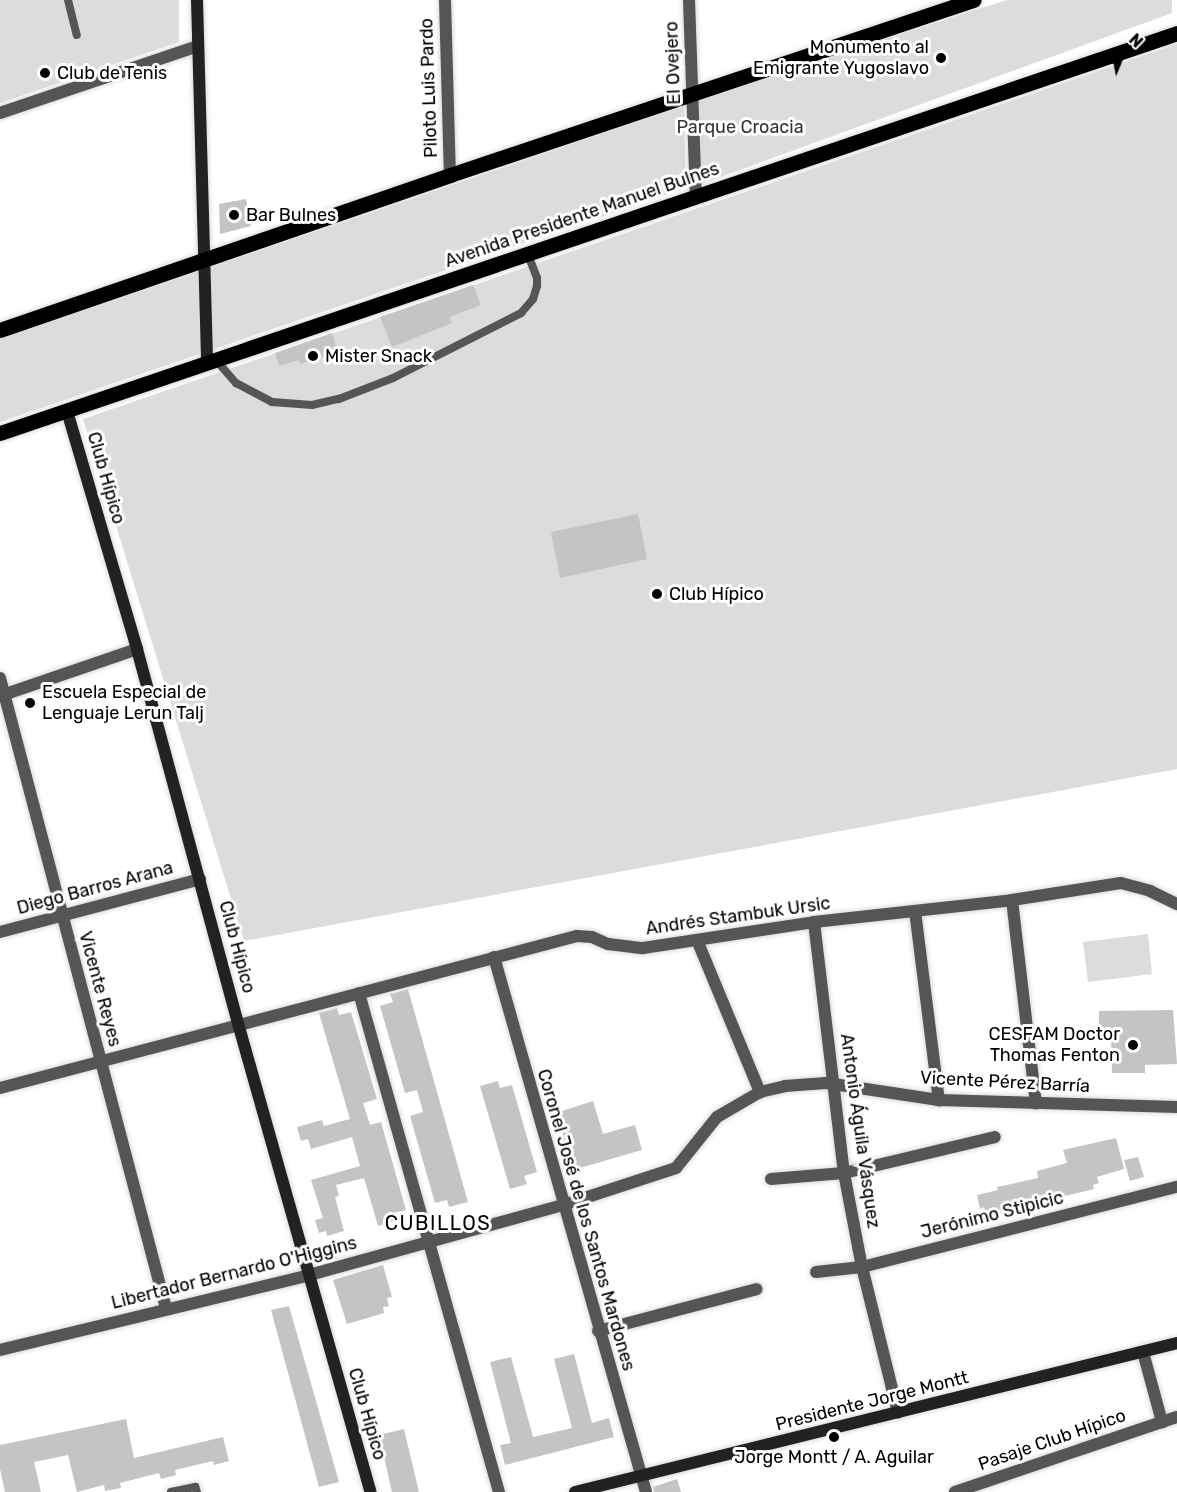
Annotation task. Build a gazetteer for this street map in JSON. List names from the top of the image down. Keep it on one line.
{"streets":{"main road":["Avenida Presidente Manuel Bulnes"],"street":["El Ovejero","Piloto Luis Pardo","Club Hípico","Diego Barros Arana","Andrés Stambuk Ursic","Vicente Reyes","Vicente Pérez Barría","Antonio Águila Vásquez","Jerónimo Stipicic","Coronel José de los Santos Mardones","Libertador Bernardo O'Higgins","Presidente Jorge Montt","Pasaje Club Hípico"]},"crossings":[["El Ovejero","Avenida Presidente Manuel Bulnes"],["Avenida Presidente Manuel Bulnes","Club Hípico"],["Club Hípico","Diego Barros Arana"],["Club Hípico","Andrés Stambuk Ursic"],["Club Hípico","Libertador Bernardo O'Higgins"],["Diego Barros Arana","Vicente Reyes"],["Andrés Stambuk Ursic","Vicente Reyes"],["Andrés Stambuk Ursic","Antonio Águila Vásquez"],["Andrés Stambuk Ursic","Coronel José de los Santos Mardones"],["Vicente Reyes","Libertador Bernardo O'Higgins"],["Vicente Pérez Barría","Antonio Águila Vásquez"],["Vicente Pérez Barría","Libertador Bernardo O'Higgins"],["Antonio Águila Vásquez","Jerónimo Stipicic"],["Antonio Águila Vásquez","Presidente Jorge Montt"],["Coronel José de los Santos Mardones","Libertador Bernardo O'Higgins"],["Coronel José de los Santos Mardones","Presidente Jorge Montt"]],"districts":["CUBILLOS"],"parks":["Parque Croacia"],"places":["Monumento al Emigrante Yugoslavo","Club de Tenis","Bar Bulnes","Mister Snack","Club Hípico","Escuela Especial de Lenguaje Lerun Talj","CESFAM Doctor Thomas Fenton","Jorge Montt / A. Aguilar"],"north":"top right"}
